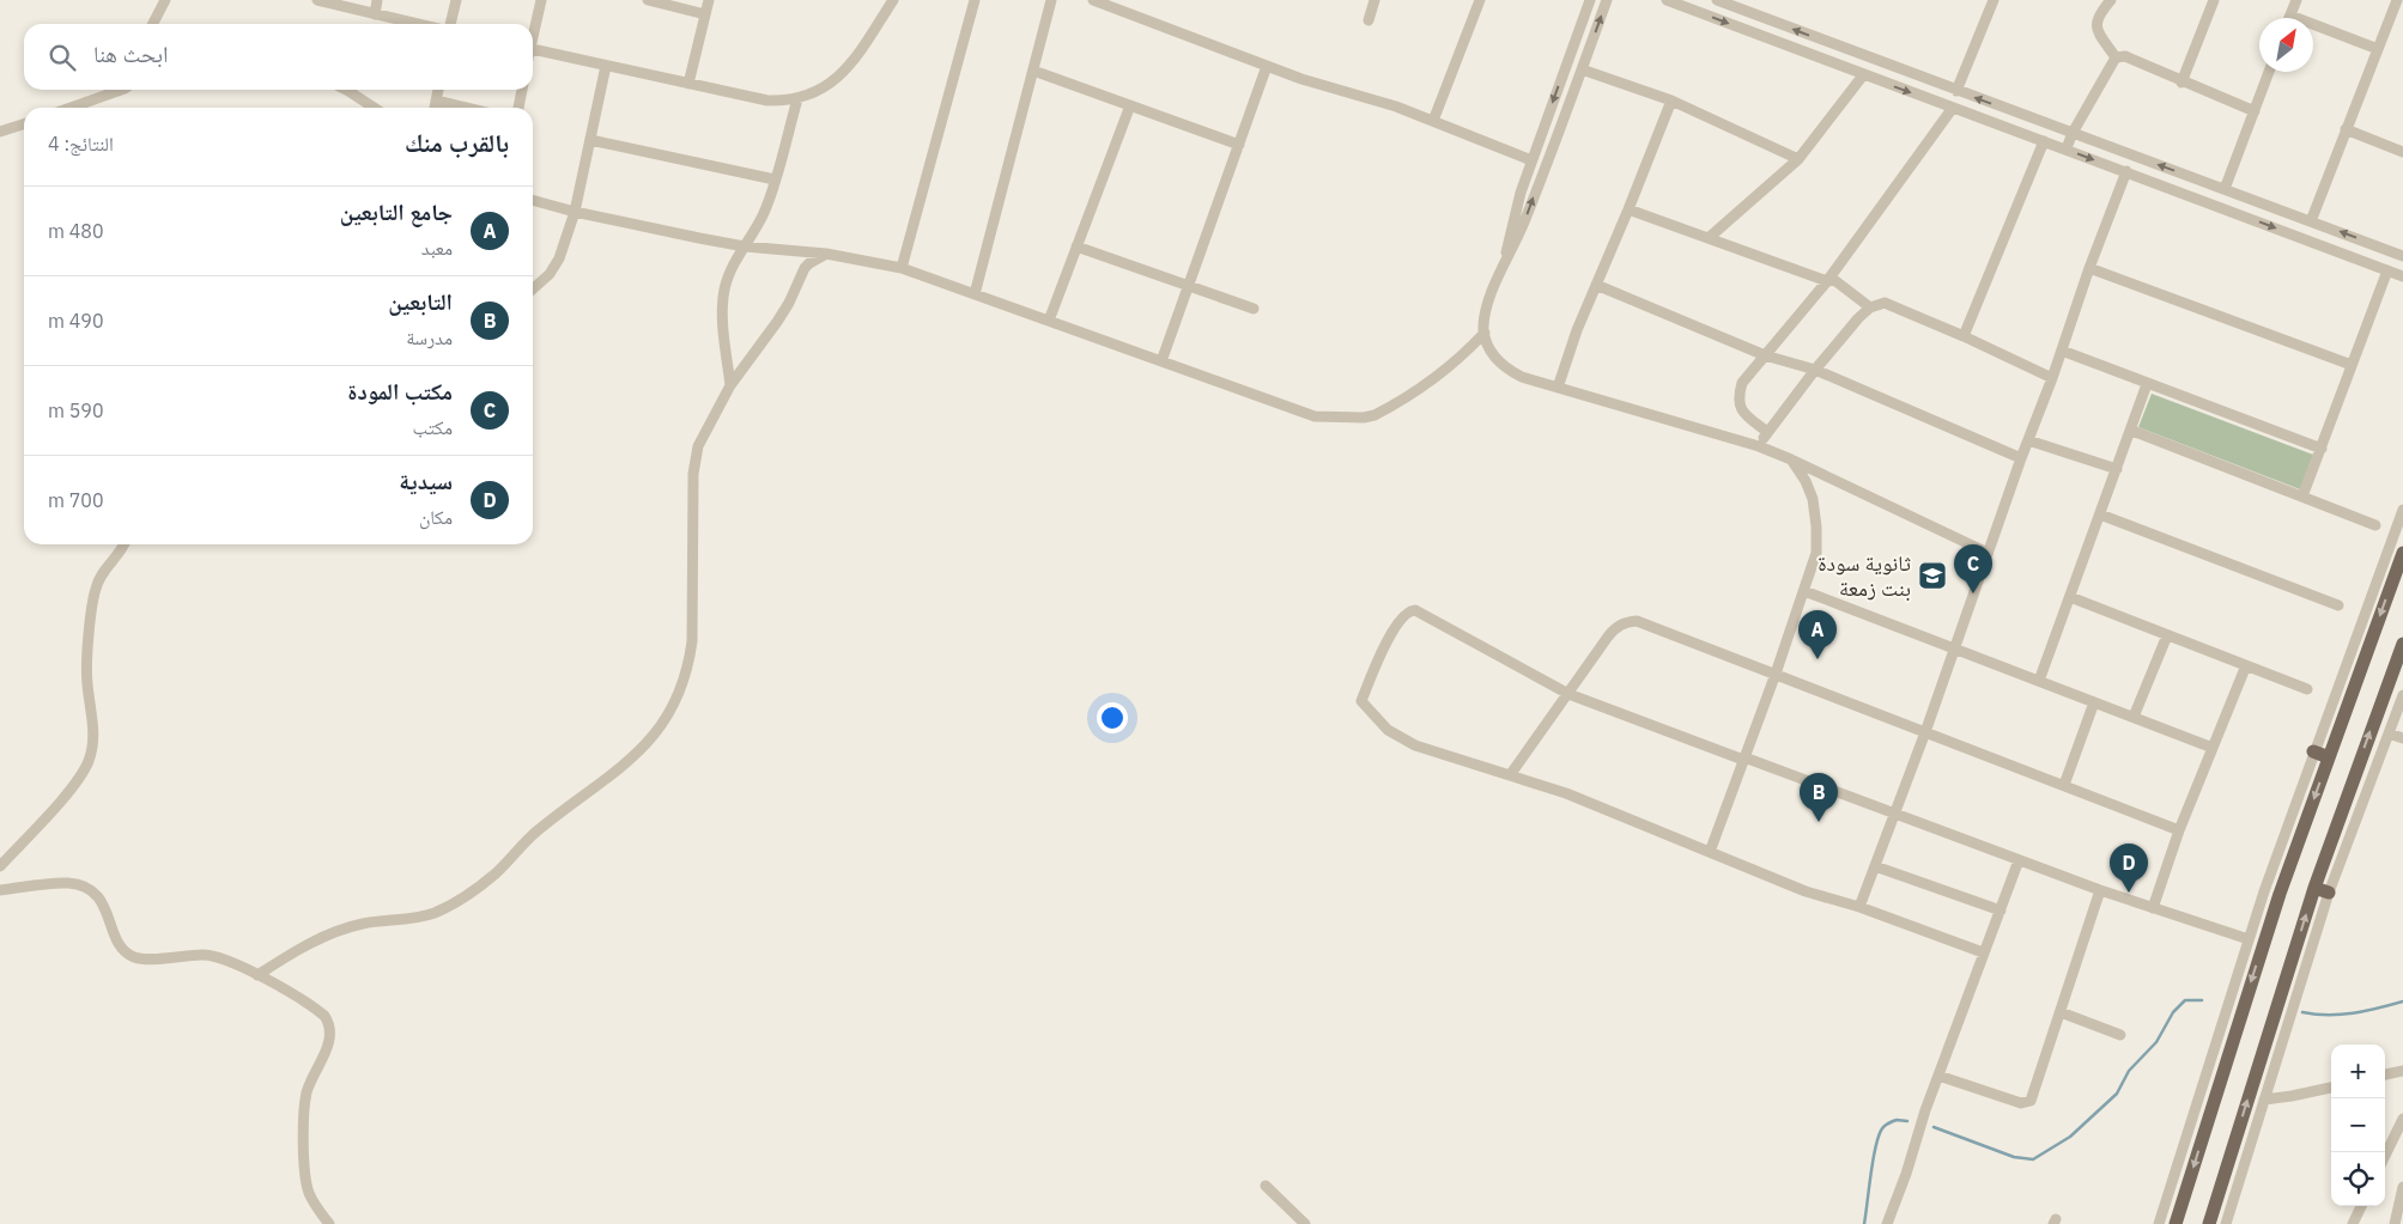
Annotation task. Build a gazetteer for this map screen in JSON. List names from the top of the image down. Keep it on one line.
{"places":{"school or university":["ثانوية سودة بنت زمعة"]},"north":"top right","page":{"search":"ابحث هنا","heading":["بالقرب منك","النتائج: 4"],"list":[{"mark":"A","name":"جامع التابعين","note":"معبد","value":"480 m"},{"mark":"B","name":"التابعين","note":"مدرسة","value":"490 m"},{"mark":"C","name":"مكتب المودة","note":"مكتب","value":"590 m"},{"mark":"D","name":"سيدية","note":"مكان","value":"700 m"}],"pins":["C","A","B","D"],"map_buttons":["+","−"]}}
